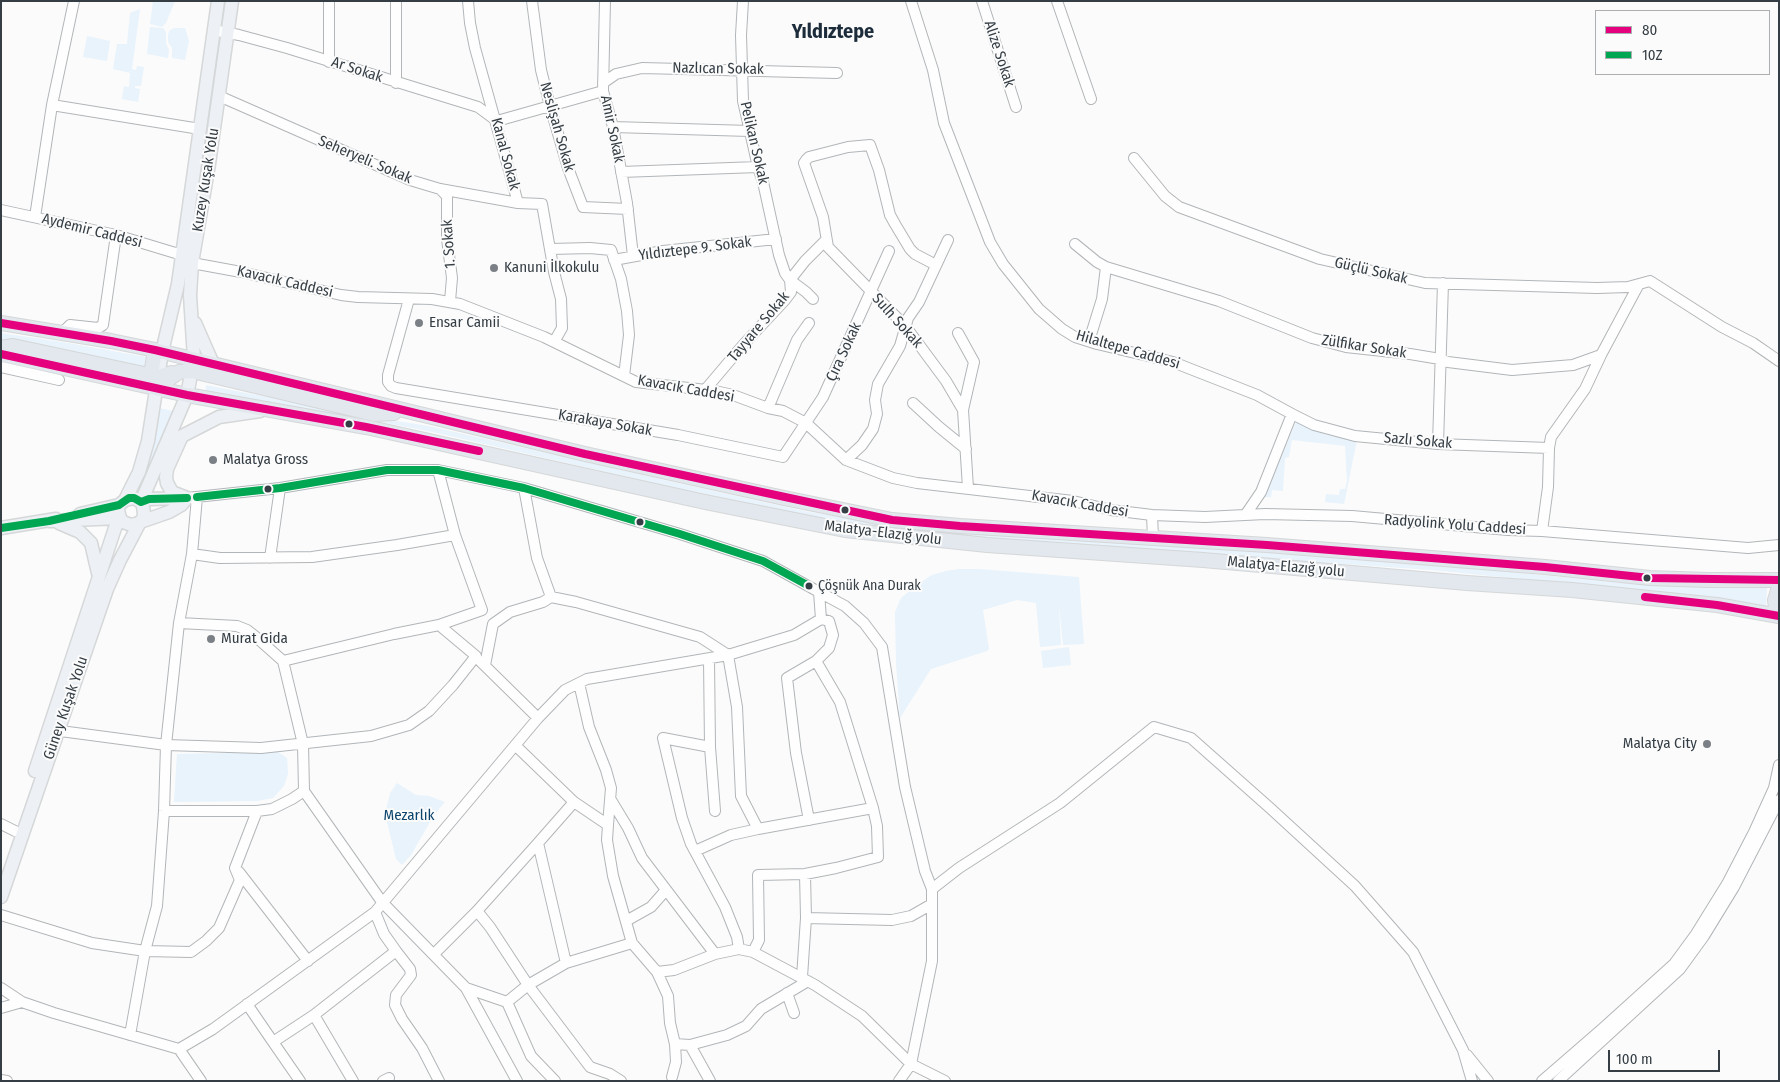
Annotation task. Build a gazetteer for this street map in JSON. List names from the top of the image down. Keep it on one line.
{"streets":{"highway":["Malatya-Elazığ yolu"],"main road":["Kuzey Kuşak Yolu","Güney Kuşak Yolu"],"street":["Alize Sokak","Nazlıcan Sokak","Ar Sokak","Neslişah Sokak","Amir Sokak","Pelikan Sokak","Kanal Sokak","Seheryeli. Sokak","Aydemir Caddesi","1. Sokak","Yıldıztepe 9. Sokak","Güçlü Sokak","Kavacık Caddesi","Sulh Sokak","Tayyare Sokak","Zülfikar Sokak","Hilaltepe Caddesi","Çıra Sokak","Karakaya Sokak","Sazlı Sokak","Radyolink Yolu Caddesi"]},"crossings":[["Nazlıcan Sokak","Ar Sokak"],["Nazlıcan Sokak","Neslişah Sokak"],["Nazlıcan Sokak","Amir Sokak"],["Nazlıcan Sokak","Pelikan Sokak"],["Nazlıcan Sokak","Kanal Sokak"],["Ar Sokak","Kanal Sokak"],["Ar Sokak","Kuzey Kuşak Yolu"],["Neslişah Sokak","Amir Sokak"],["Amir Sokak","Yıldıztepe 9. Sokak"],["Pelikan Sokak","Yıldıztepe 9. Sokak"],["Pelikan Sokak","Tayyare Sokak"],["Kanal Sokak","Seheryeli. Sokak"],["Kanal Sokak","Kavacık Caddesi"],["Seheryeli. Sokak","Kuzey Kuşak Yolu"],["Seheryeli. Sokak","1. Sokak"],["Kuzey Kuşak Yolu","Aydemir Caddesi"],["Kuzey Kuşak Yolu","Kavacık Caddesi"],["Aydemir Caddesi","Kavacık Caddesi"],["1. Sokak","Kavacık Caddesi"],["Güçlü Sokak","Radyolink Yolu Caddesi"],["Kavacık Caddesi","Sulh Sokak"],["Kavacık Caddesi","Tayyare Sokak"],["Kavacık Caddesi","Çıra Sokak"],["Kavacık Caddesi","Karakaya Sokak"],["Kavacık Caddesi","Radyolink Yolu Caddesi"],["Sulh Sokak","Tayyare Sokak"],["Sulh Sokak","Çıra Sokak"],["Zülfikar Sokak","Radyolink Yolu Caddesi"],["Hilaltepe Caddesi","Sazlı Sokak"],["Çıra Sokak","Karakaya Sokak"],["Sazlı Sokak","Radyolink Yolu Caddesi"],["Malatya-Elazığ yolu","Güney Kuşak Yolu"]],"districts":["Yıldıztepe"],"parks":["Mezarlık"],"places":["Kanuni İlkokulu","Ensar Camii","Malatya Gross","Çöşnük Ana Durak","Murat Gida","Malatya City"],"lines":["transit line 80","transit line 10Z"],"legend":["80","10Z"],"scale_bar":"100 m"}
